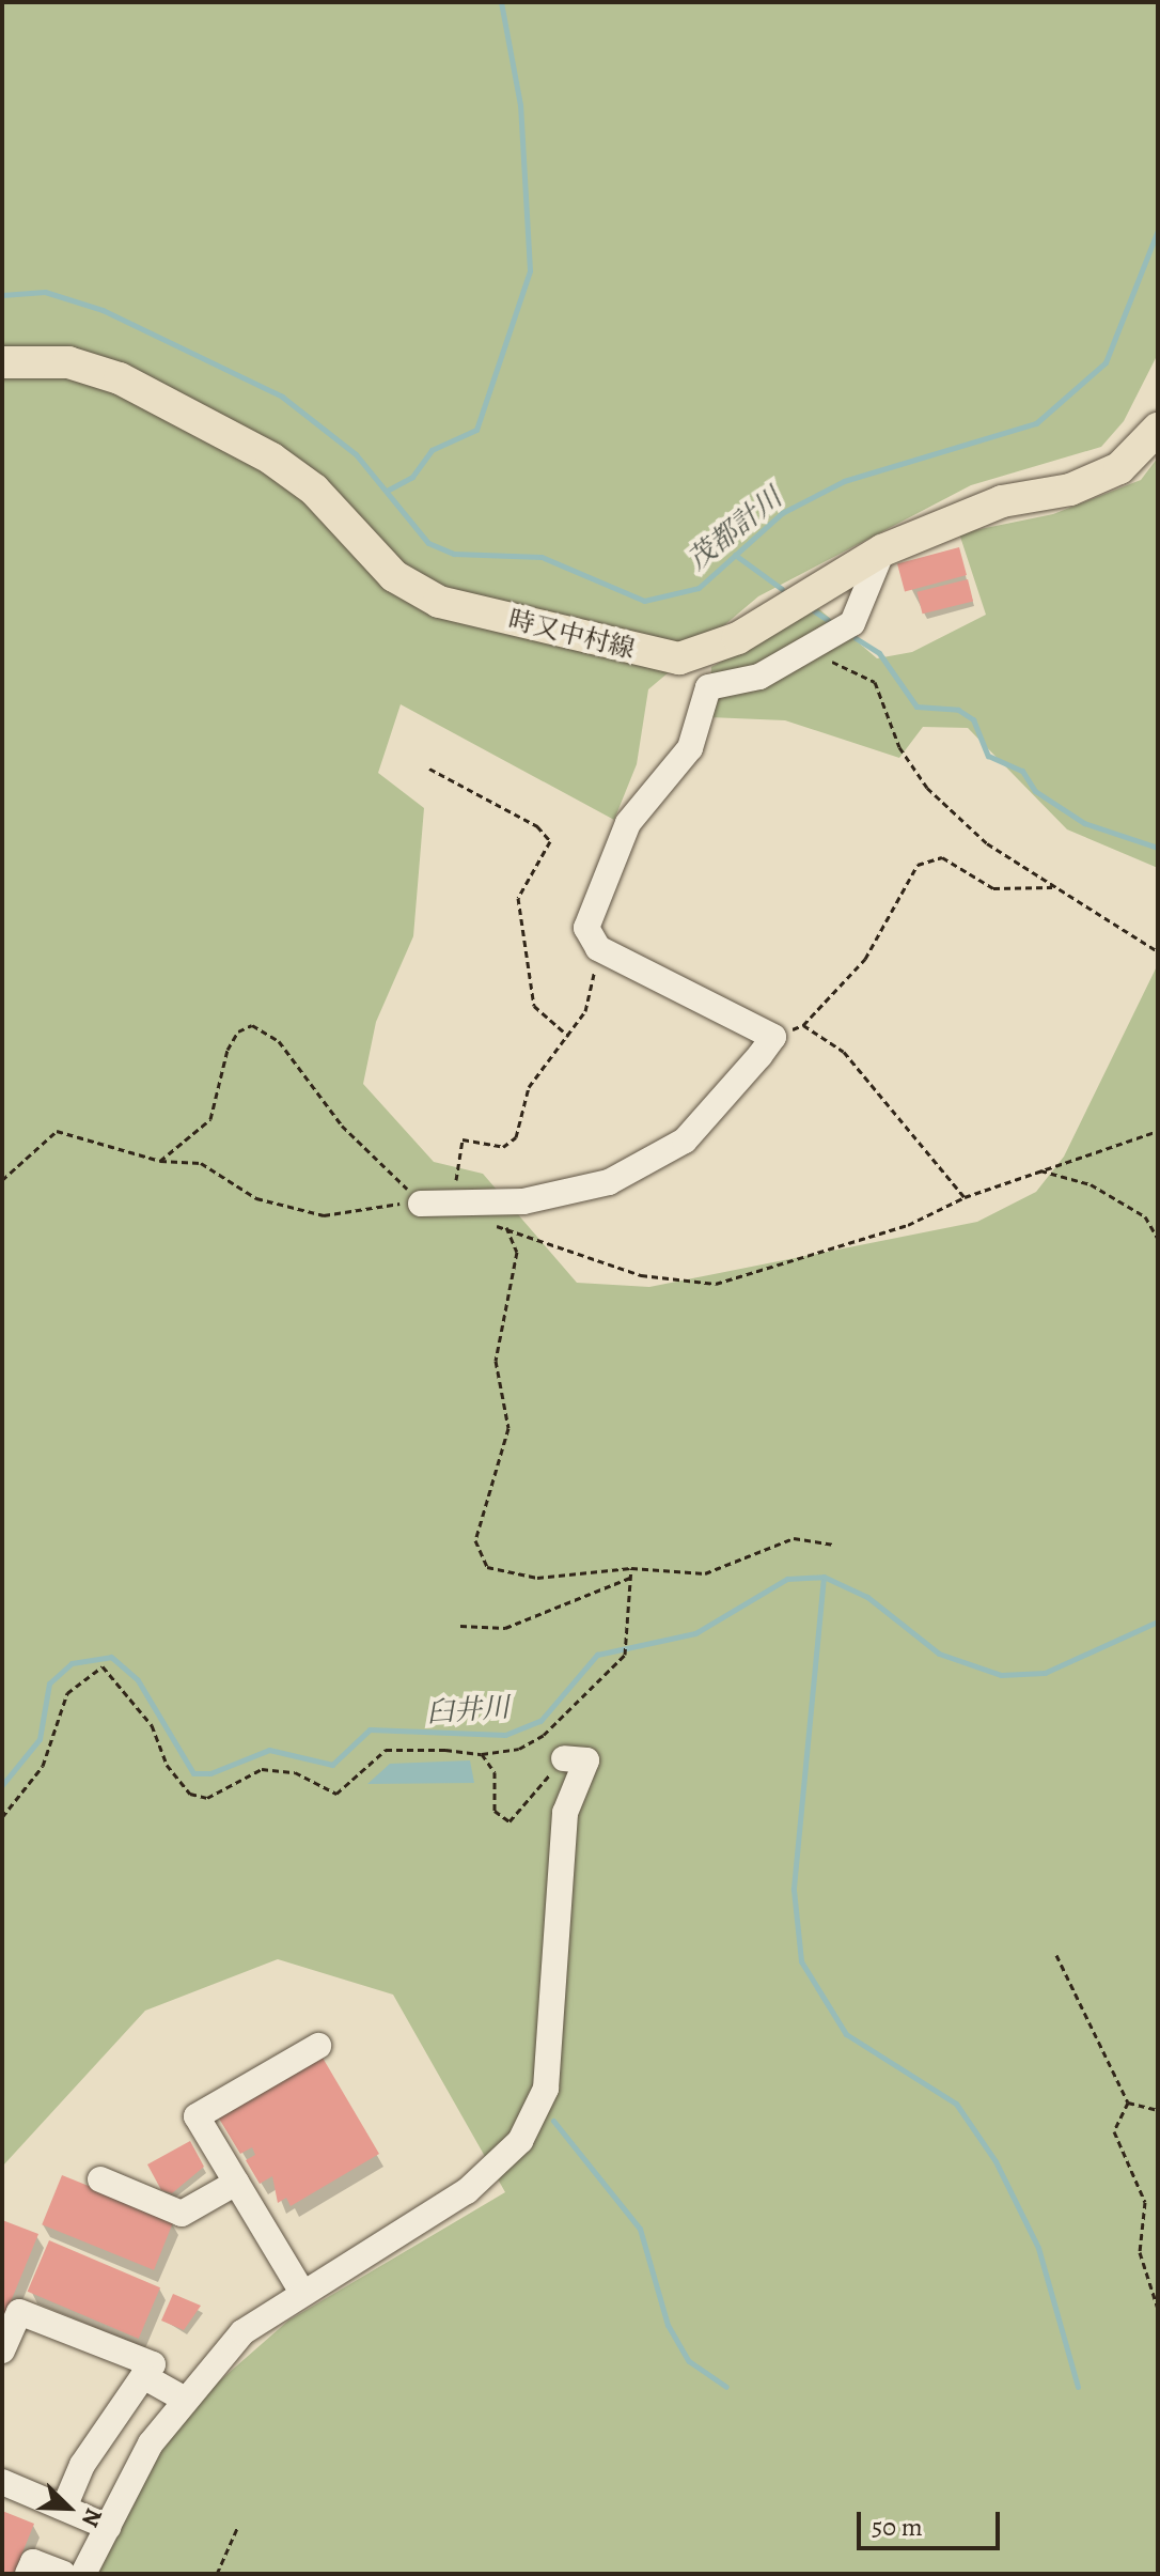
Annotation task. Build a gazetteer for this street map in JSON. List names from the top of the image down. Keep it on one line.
{"streets":{"main road":["時又中村線"]},"water":["茂都計川","臼井川"],"scale_bar":"50 m","north":"bottom right"}
